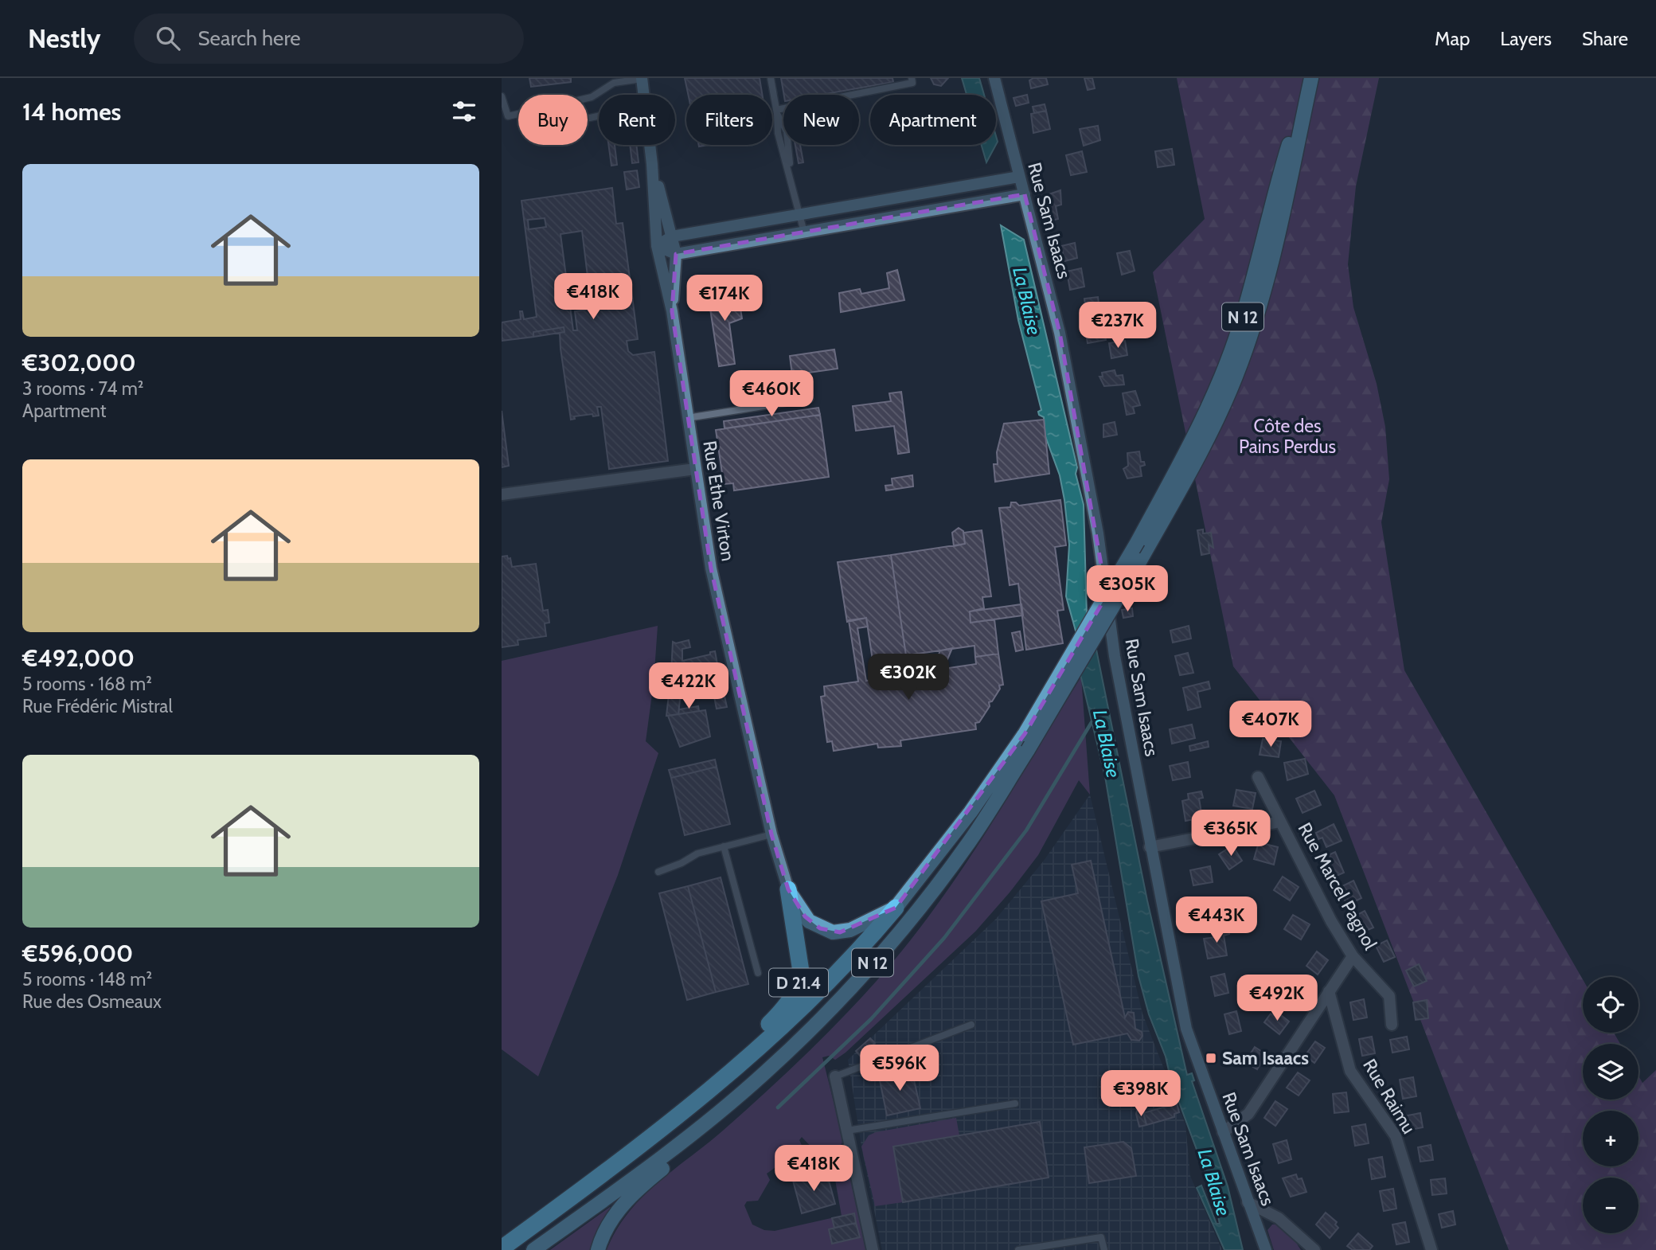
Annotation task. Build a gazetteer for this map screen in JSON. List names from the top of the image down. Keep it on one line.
{"streets":{"highway":["N 12","D 21.4"],"main road":["Rue Sam Isaacs","Rue Ethe Virton"],"street":["Rue Marcel Pagnol","Rue Raimu"]},"crossings":[["Rue Sam Isaacs","Rue Marcel Pagnol"],["N 12","D 21.4"],["Rue Ethe Virton","D 21.4"]],"water":["La Blaise"],"parks":["Côte des Pains Perdus"],"places":{"transit":["Sam Isaacs"]},"page":{"header":"Nestly","search":"Search here","nav":["Map","Layers","Share"],"heading":"14 homes","chip":["Buy","Rent","Filters","New","Apartment"],"list":[{"name":"€302,000","note":"3 rooms · 74 m² · Apartment"},{"name":"€492,000","note":"5 rooms · 168 m² · Rue Frédéric Mistral"},{"name":"€596,000","note":"5 rooms · 148 m² · Rue des Osmeaux"}],"price":["€418K","€174K","€237K","€460K","€305K","€302K","€422K","€407K","€365K","€443K","€492K","€596K","€398K","€418K"],"map_buttons":["+","−"]}}
